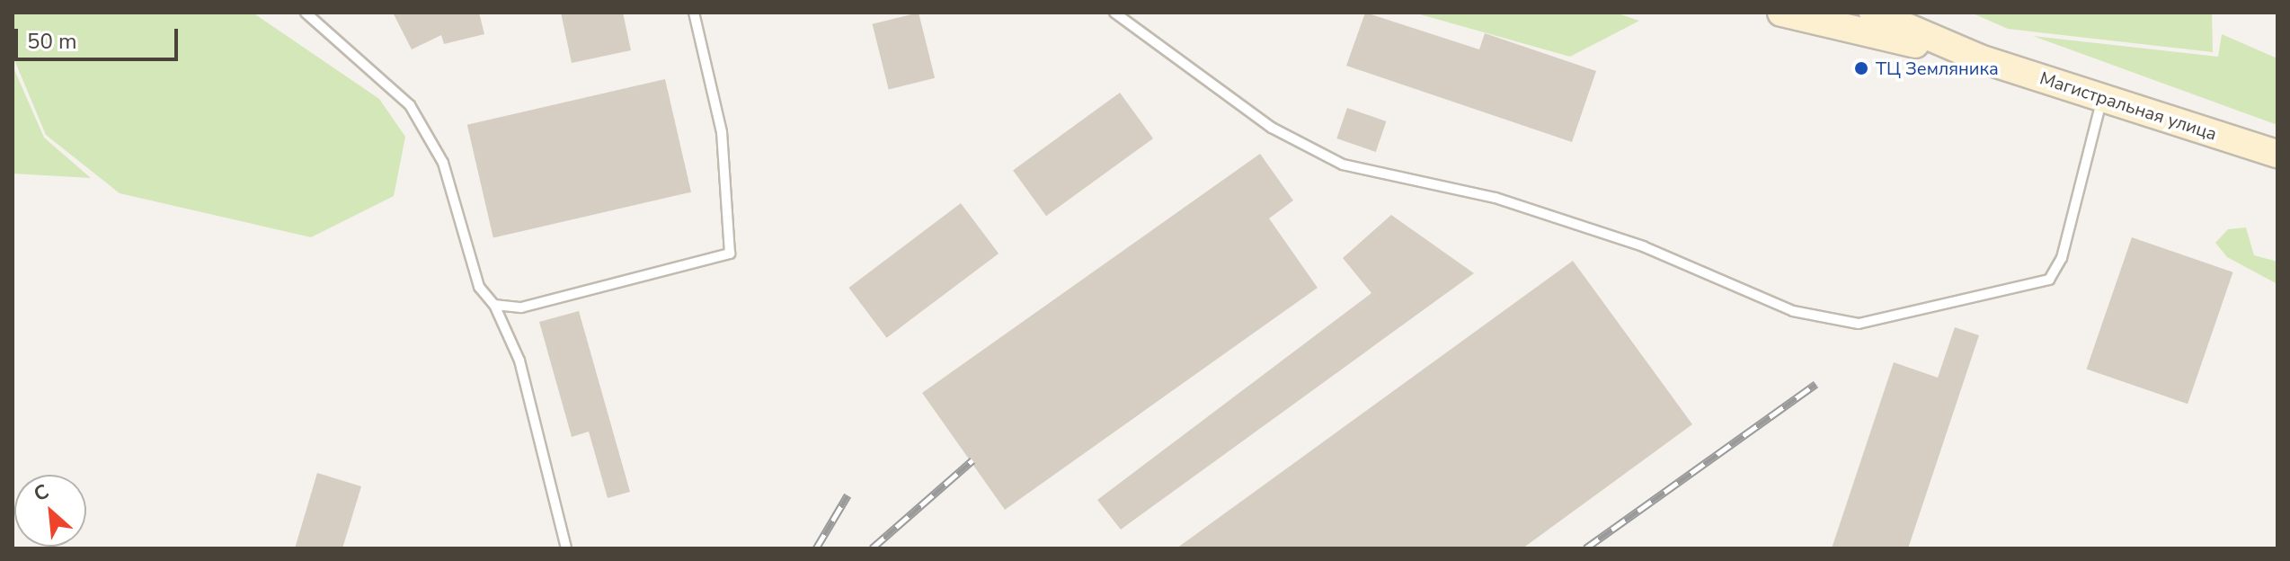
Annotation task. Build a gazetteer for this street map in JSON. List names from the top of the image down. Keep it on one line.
{"streets":{"main road":["Магистральная улица"]},"places":["ТЦ Земляника"],"scale_bar":"50 m","north":"top left"}
